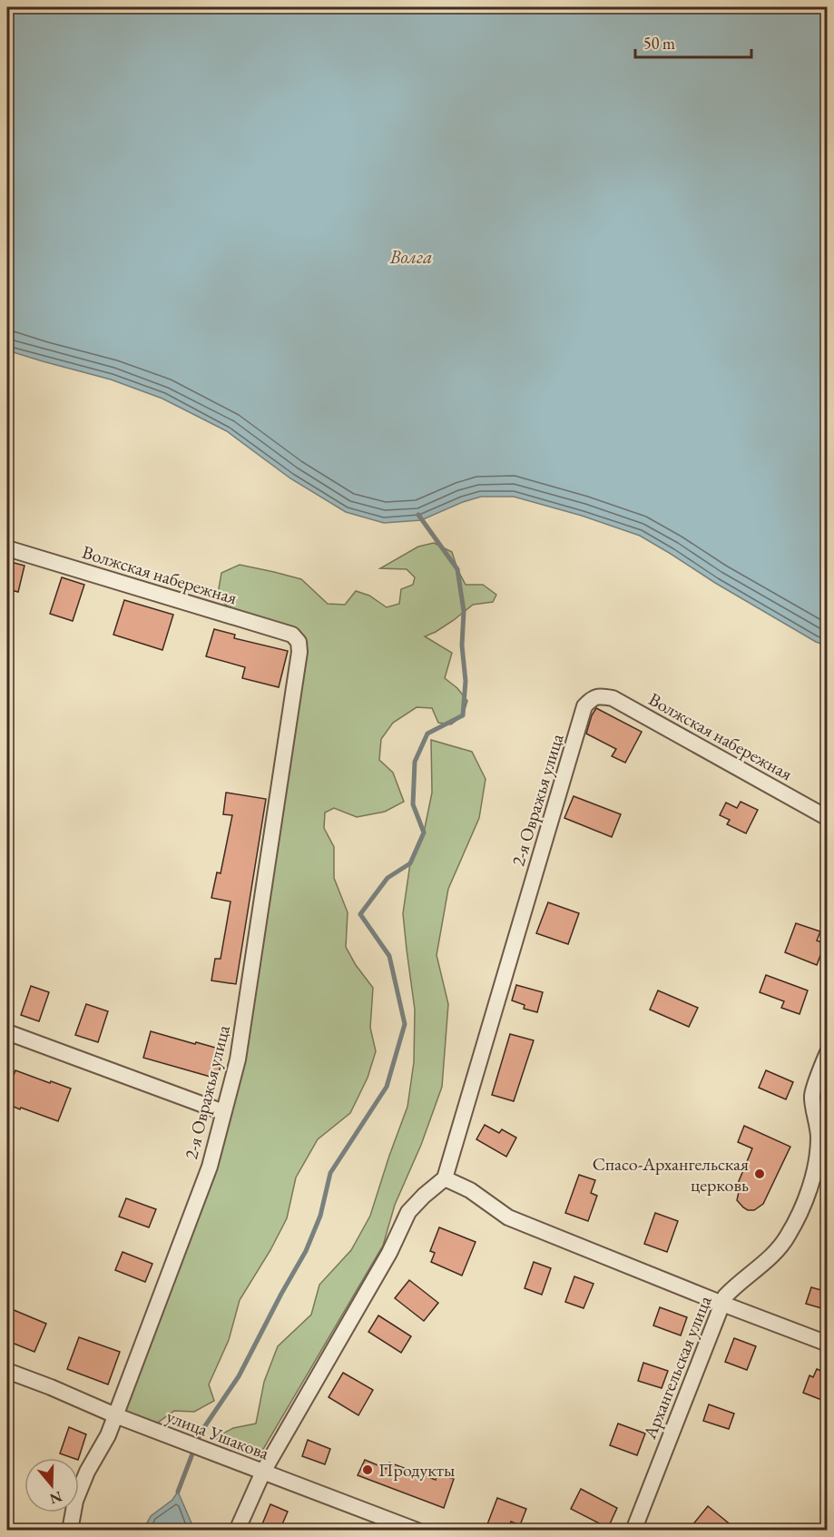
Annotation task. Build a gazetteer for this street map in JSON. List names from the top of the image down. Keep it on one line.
{"streets":{"street":["Волжская набережная","2-я Овражья улица","Архангельская улица","улица Ушакова"]},"crossings":[["Волжская набережная","2-я Овражья улица"],["2-я Овражья улица","улица Ушакова"]],"water":["Волга"],"places":["Спасо-Архангельская церковь","Продукты"],"scale_bar":"50 m","north":"bottom"}
